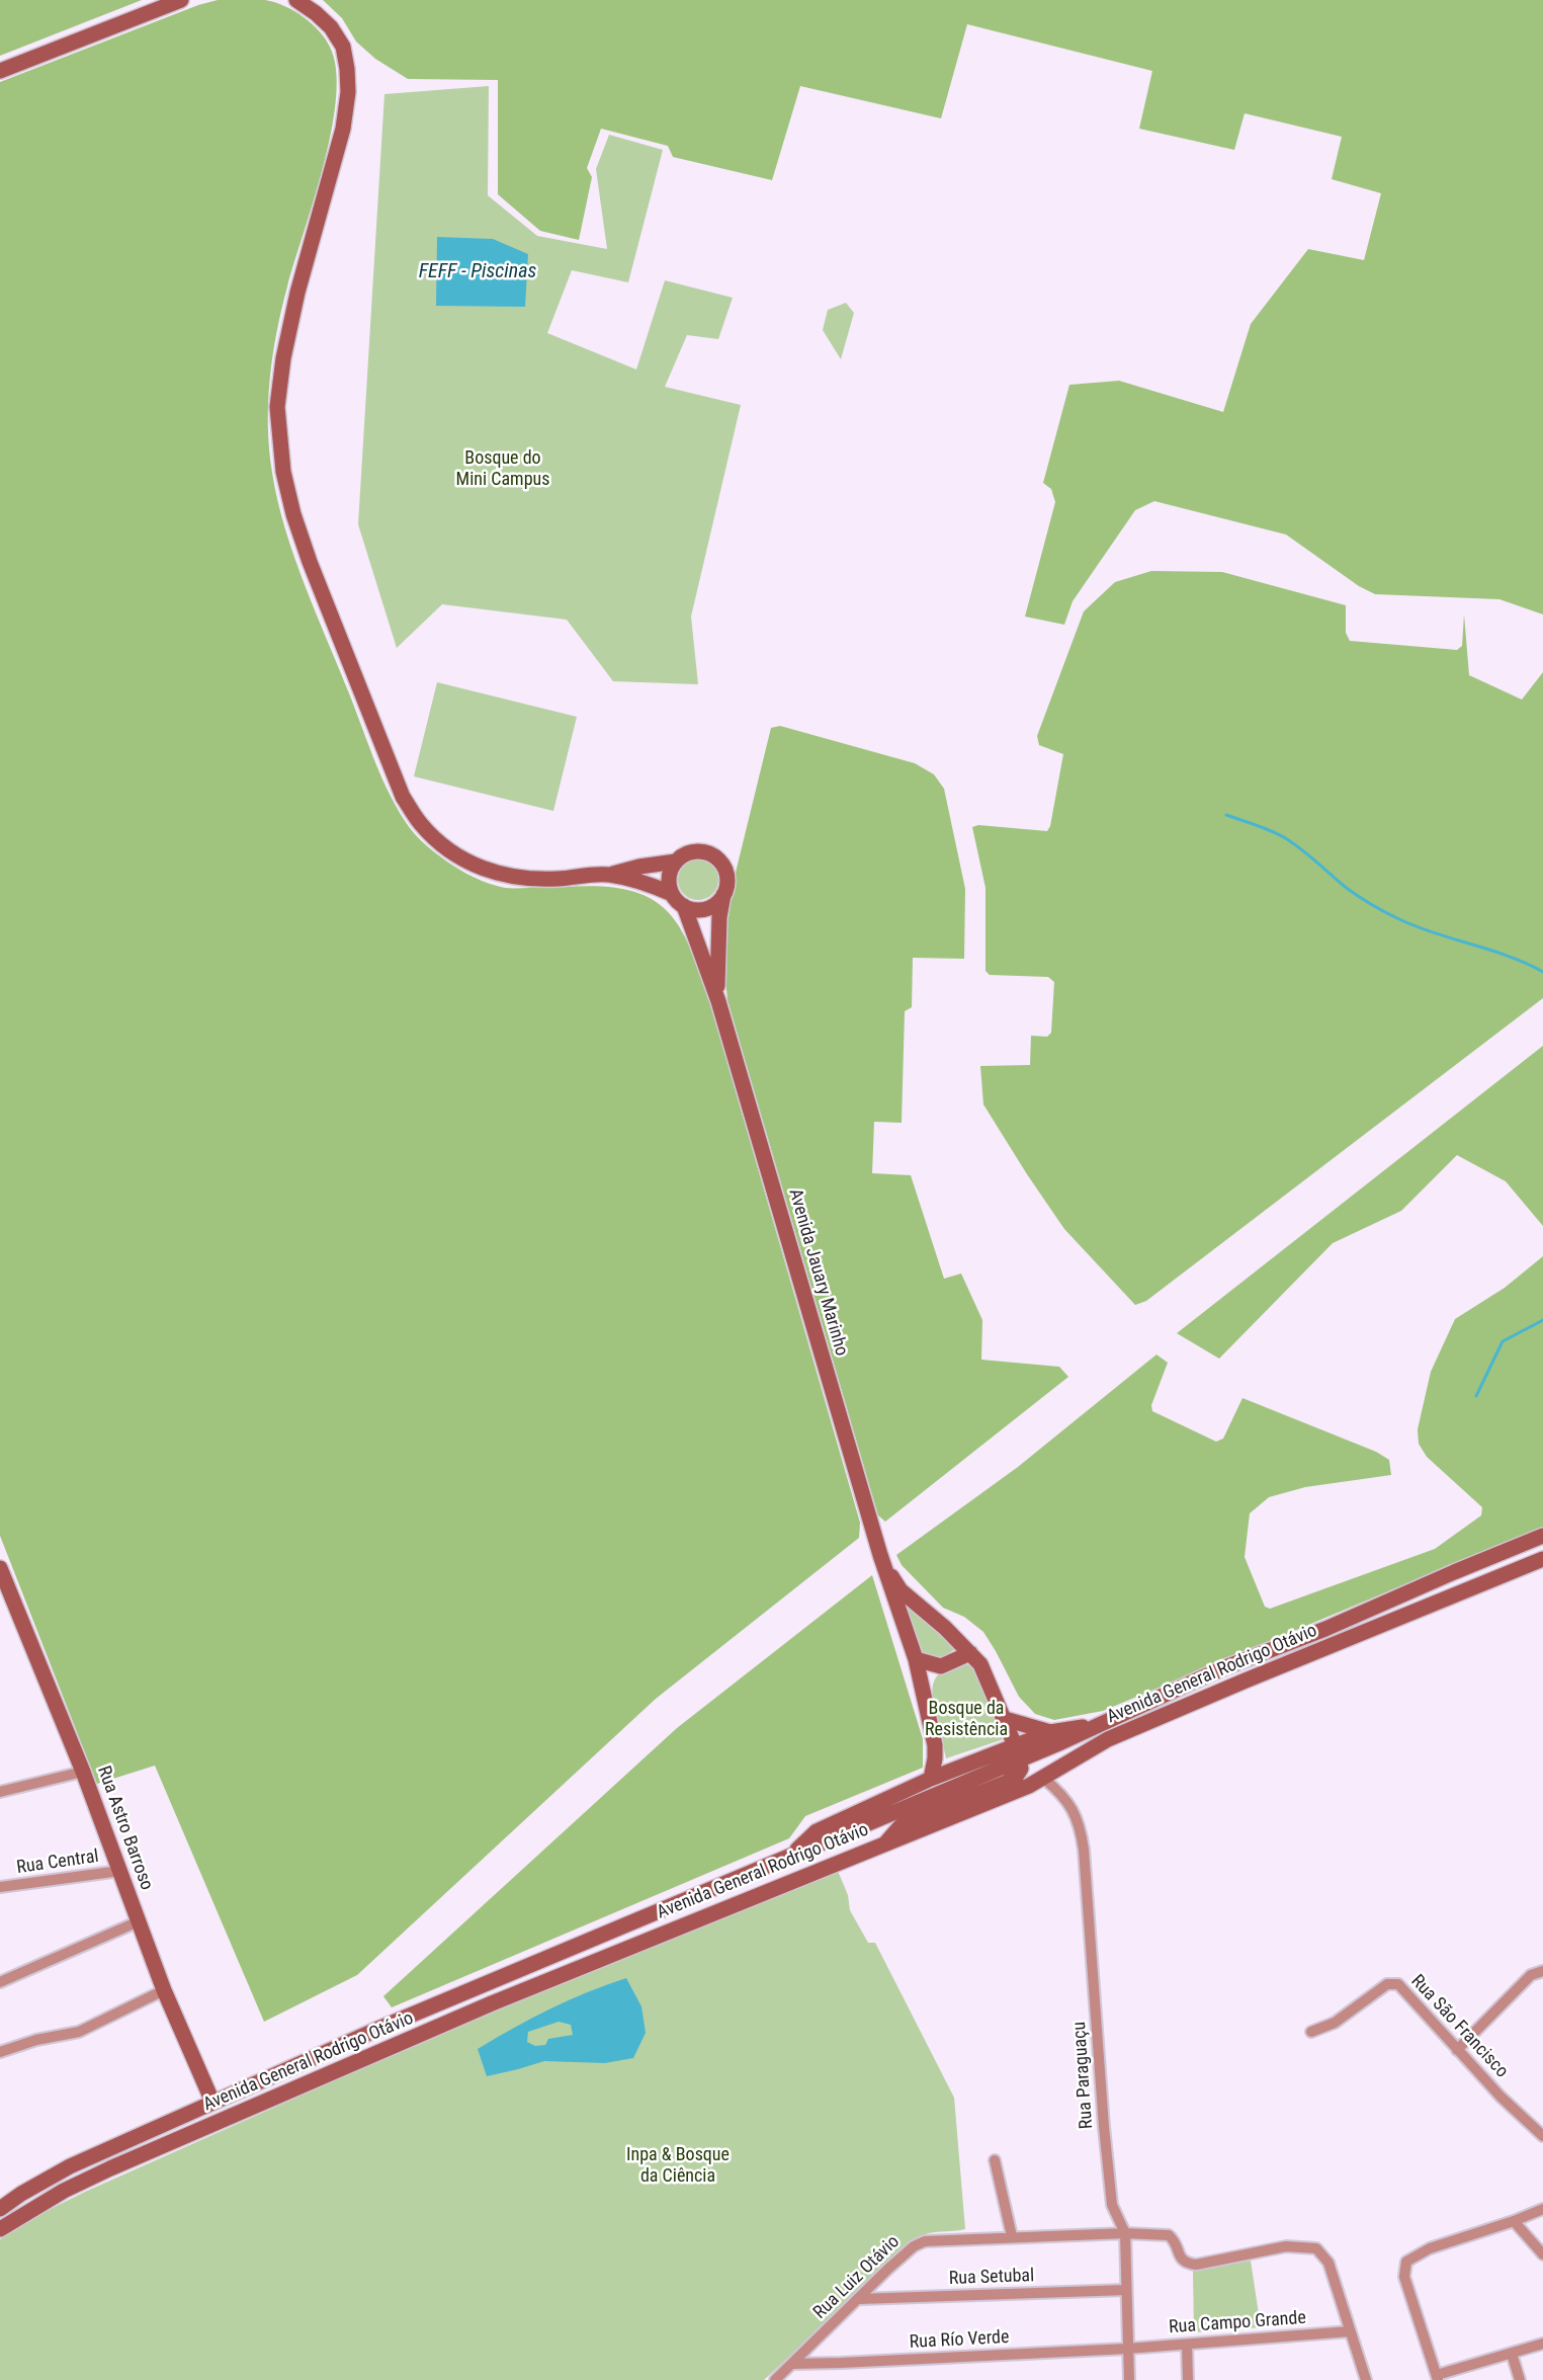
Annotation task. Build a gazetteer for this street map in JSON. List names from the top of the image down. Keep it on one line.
{"streets":{"street":["Avenida Jauary Marinho","Avenida General Rodrigo Otávio","Rua Astro Barroso","Rua Central","Rua São Francisco","Rua Paraguaçu","Rua Luiz Otávio","Rua Setubal","Rua Campo Grande","Rua Río Verde"]},"crossings":[["Avenida Jauary Marinho","Avenida General Rodrigo Otávio"],["Avenida General Rodrigo Otávio","Rua Astro Barroso"],["Avenida General Rodrigo Otávio","Rua Paraguaçu"],["Rua Astro Barroso","Rua Central"],["Rua Paraguaçu","Rua Luiz Otávio"],["Rua Paraguaçu","Rua Setubal"],["Rua Paraguaçu","Rua Campo Grande"],["Rua Paraguaçu","Rua Río Verde"],["Rua Luiz Otávio","Rua Setubal"],["Rua Luiz Otávio","Rua Campo Grande"],["Rua Luiz Otávio","Rua Río Verde"],["Rua Campo Grande","Rua Río Verde"]],"water":["FEFF - Piscinas"],"parks":["Bosque do Mini Campus","Bosque da Resistência","Inpa & Bosque da Ciência"]}
